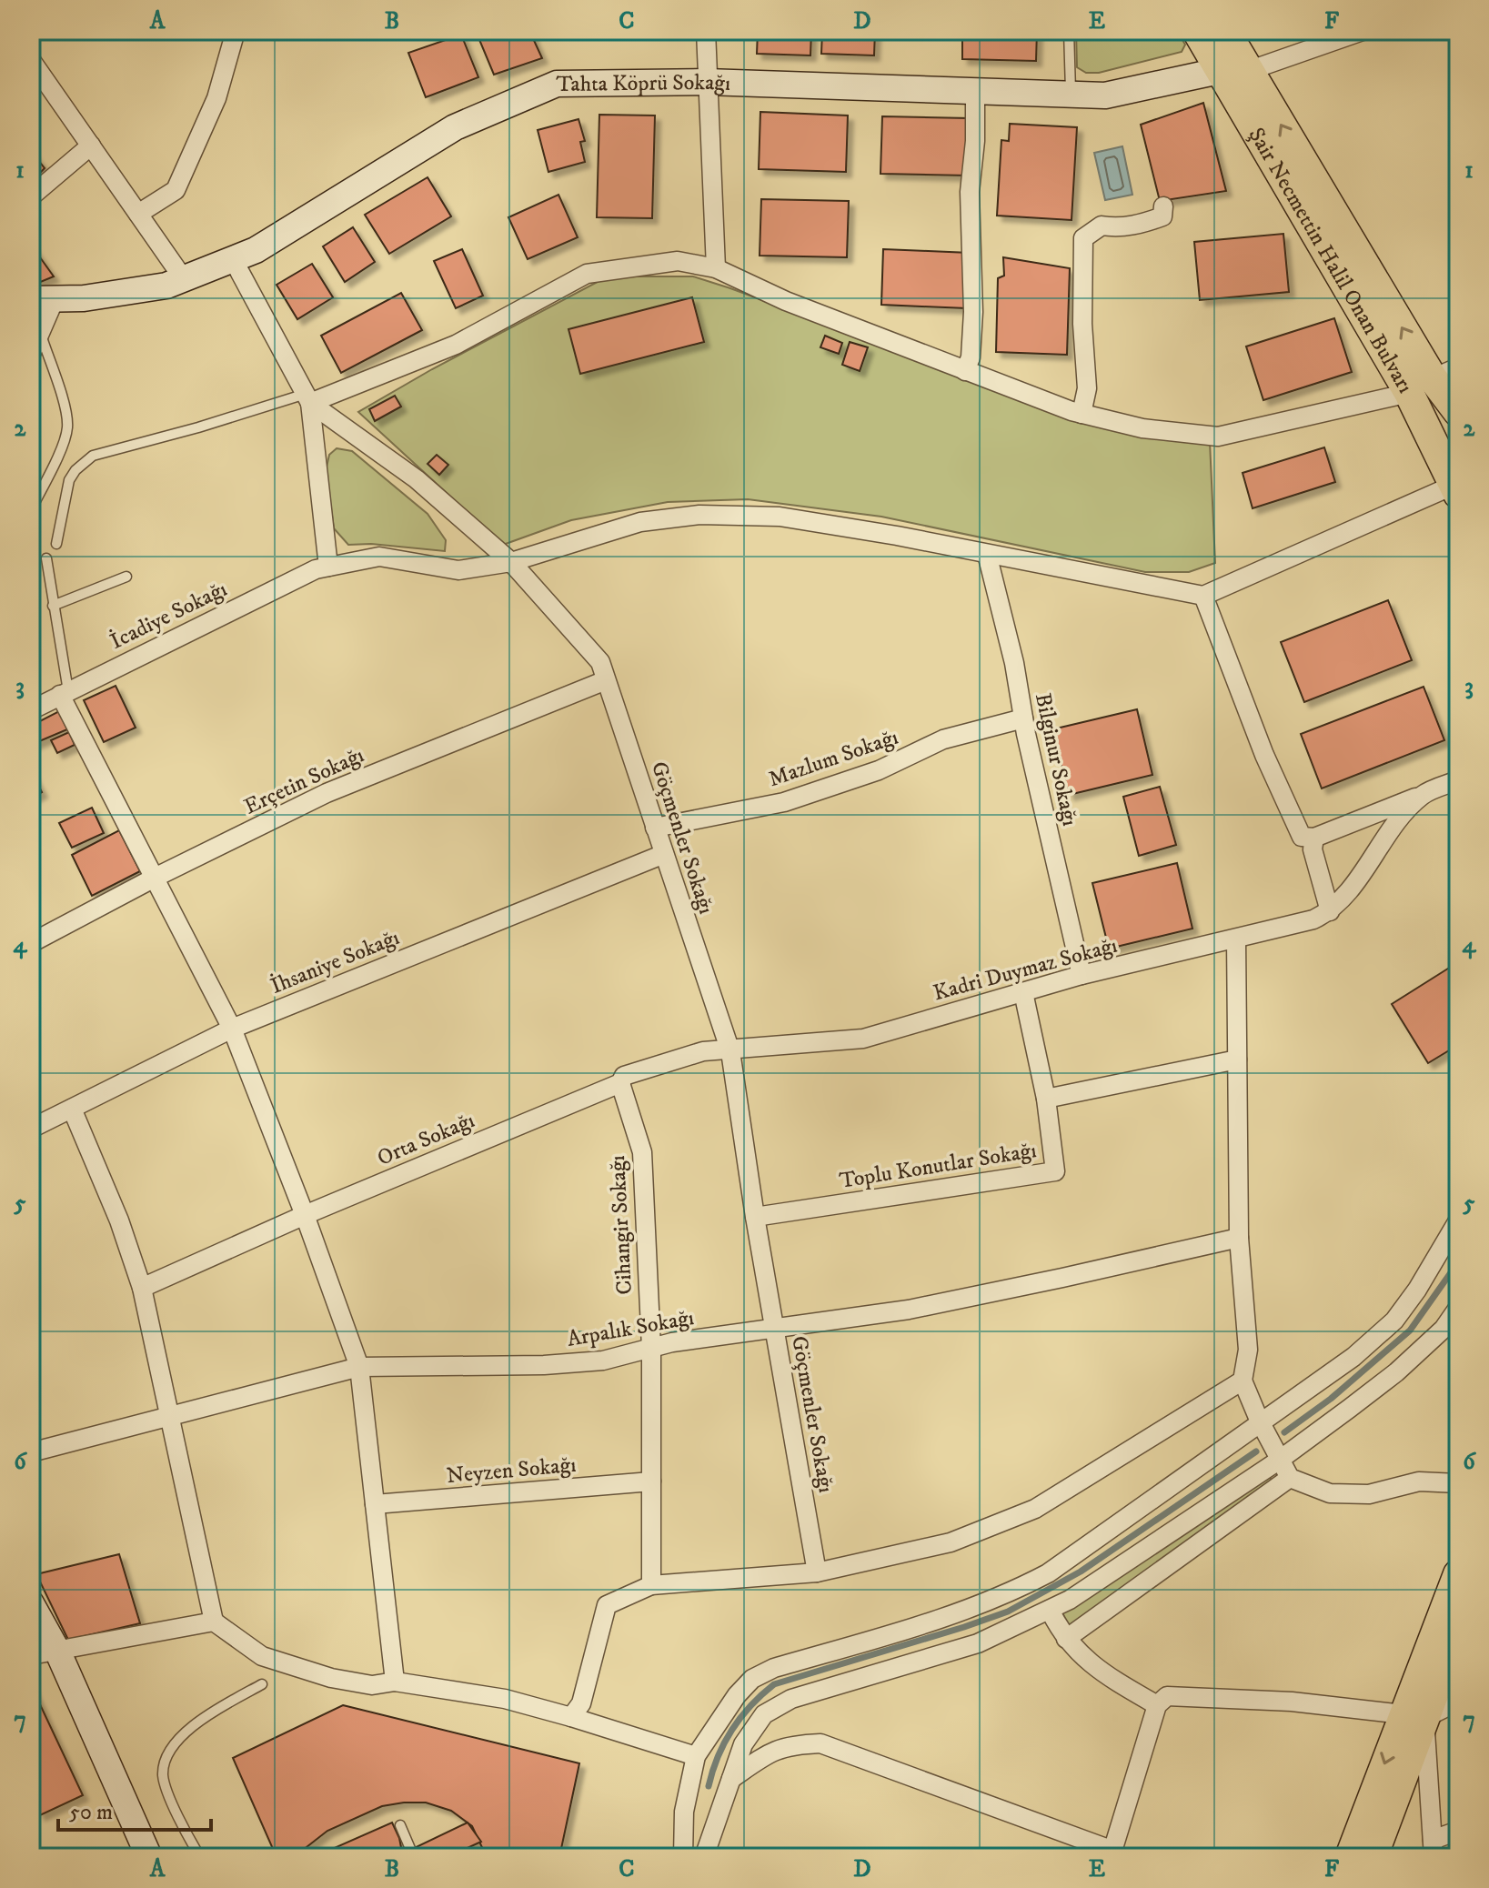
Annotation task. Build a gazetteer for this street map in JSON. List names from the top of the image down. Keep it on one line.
{"streets":{"main road":["Şair Necmettin Halil Onan Bulvarı"],"street":["Tahta Köprü Sokağı","İcadiye Sokağı","Mazlum Sokağı","Bilginur Sokağı","Erçetin Sokağı","Göçmenler Sokağı","İhsaniye Sokağı","Kadri Duymaz Sokağı","Orta Sokağı","Toplu Konutlar Sokağı","Cihangir Sokağı","Arpalık Sokağı","Neyzen Sokağı"]},"crossings":[["Tahta Köprü Sokağı","Şair Necmettin Halil Onan Bulvarı"],["Tahta Köprü Sokağı","Göçmenler Sokağı"],["İcadiye Sokağı","Bilginur Sokağı"],["İcadiye Sokağı","Göçmenler Sokağı"],["Mazlum Sokağı","Bilginur Sokağı"],["Mazlum Sokağı","Göçmenler Sokağı"],["Bilginur Sokağı","Kadri Duymaz Sokağı"],["Erçetin Sokağı","Göçmenler Sokağı"],["Göçmenler Sokağı","İhsaniye Sokağı"],["Göçmenler Sokağı","Kadri Duymaz Sokağı"],["Göçmenler Sokağı","Orta Sokağı"],["Göçmenler Sokağı","Toplu Konutlar Sokağı"],["Göçmenler Sokağı","Arpalık Sokağı"],["Kadri Duymaz Sokağı","Orta Sokağı"],["Kadri Duymaz Sokağı","Toplu Konutlar Sokağı"],["Orta Sokağı","Cihangir Sokağı"],["Cihangir Sokağı","Arpalık Sokağı"],["Cihangir Sokağı","Neyzen Sokağı"]],"scale_bar":"50 m","grid":{"columns":["A","B","C","D","E","F"],"rows":["1","2","3","4","5","6","7"]}}
